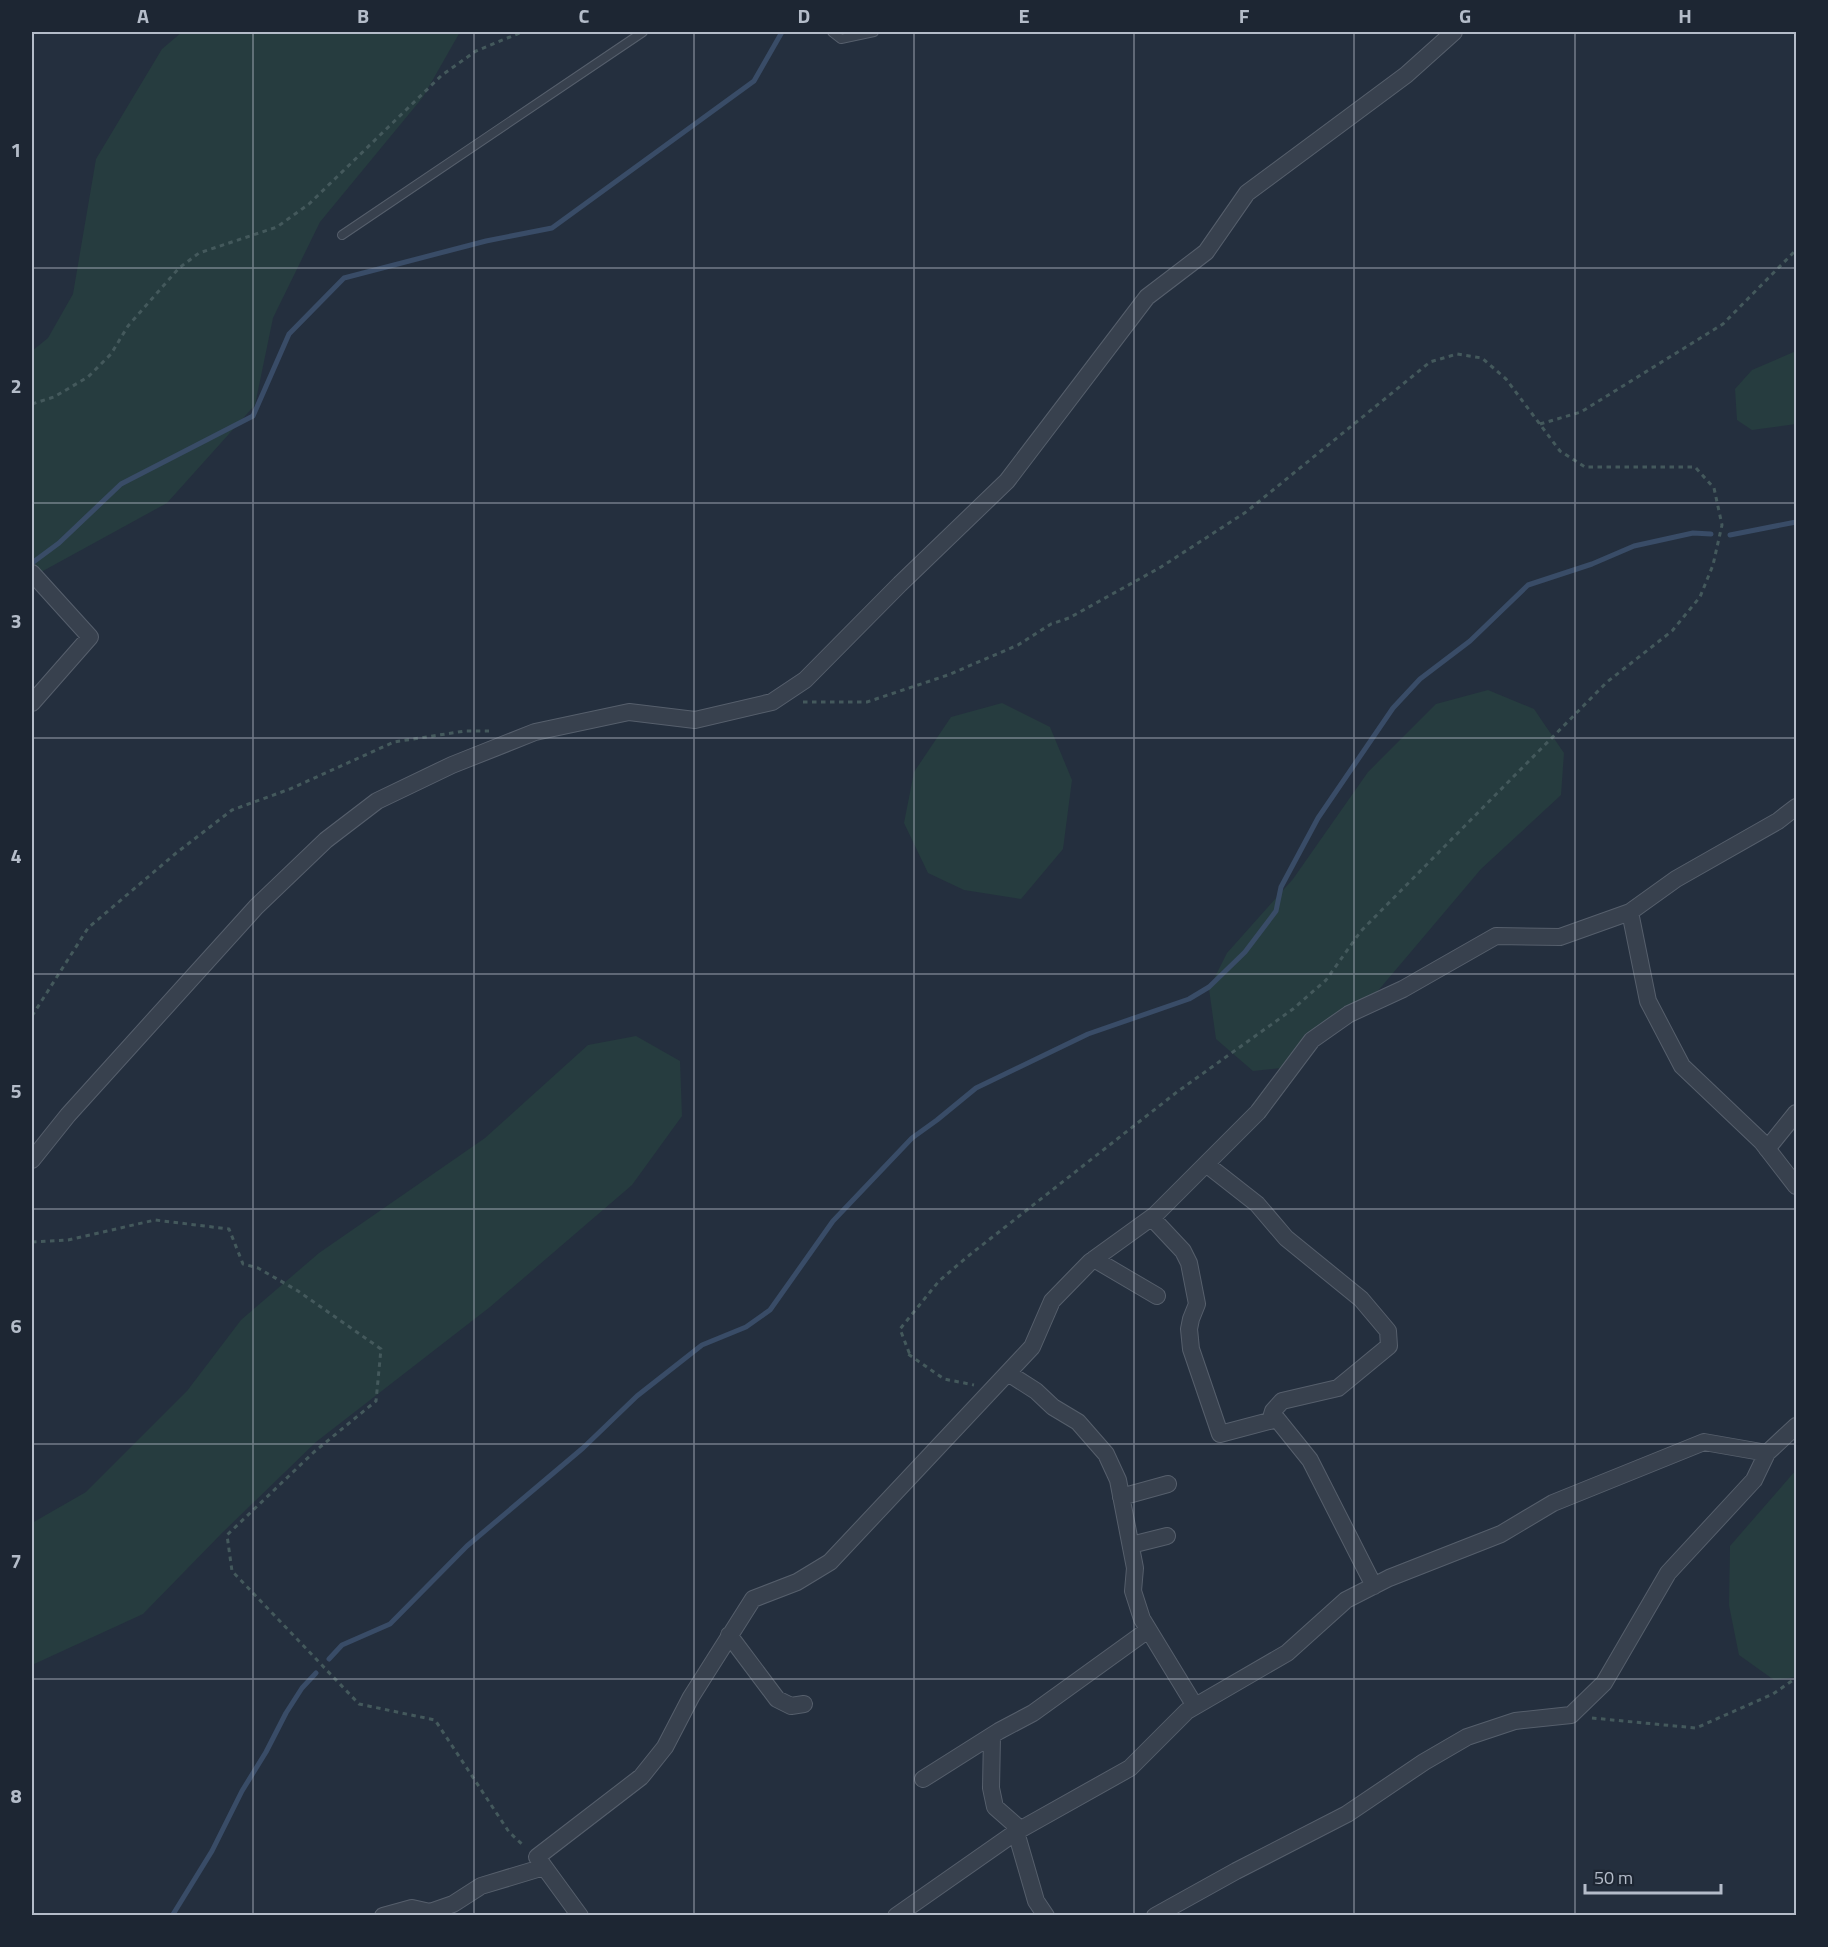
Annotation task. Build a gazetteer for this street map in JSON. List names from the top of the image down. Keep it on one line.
{"scale_bar":"50 m","grid":{"columns":["A","B","C","D","E","F","G","H"],"rows":["1","2","3","4","5","6","7","8"]}}
